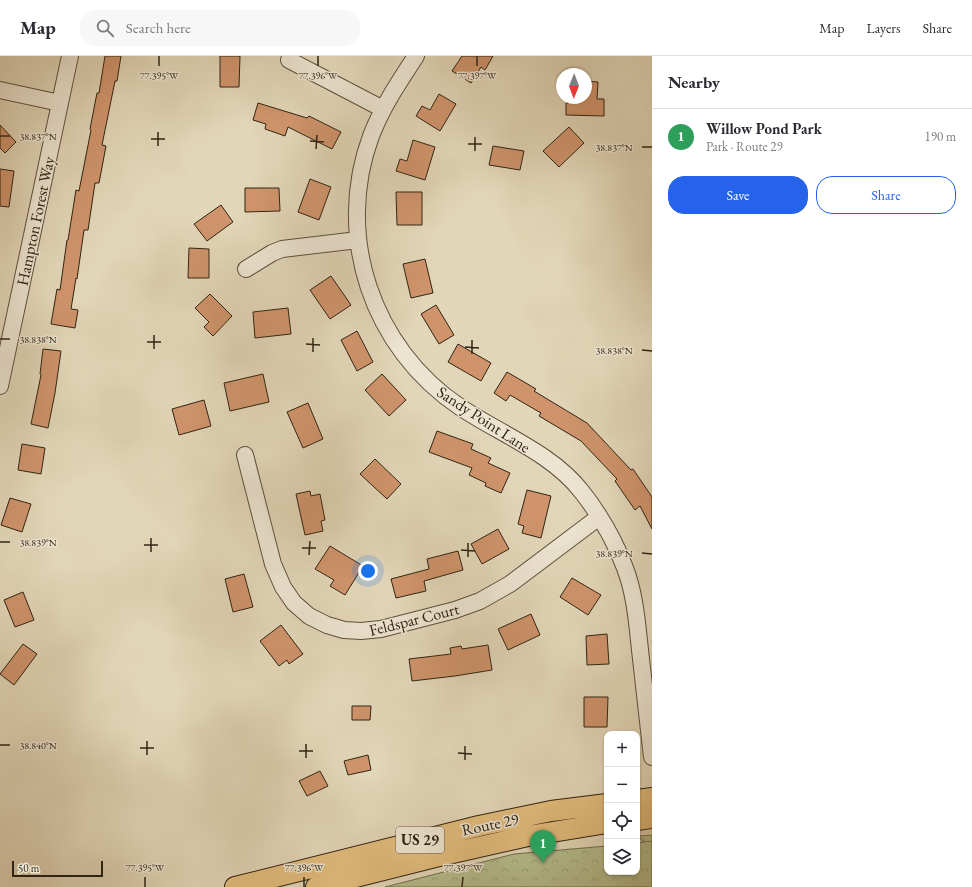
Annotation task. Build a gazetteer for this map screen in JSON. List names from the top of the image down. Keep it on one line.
{"streets":{"main road":["Route 29","US 29"],"street":["Hampton Forest Way","Sandy Point Lane","Feldspar Court"]},"crossings":[["Sandy Point Lane","Feldspar Court"]],"scale_bar":"50 m","north":"bottom","page":{"header":"Map","search":"Search here","nav":["Map","Layers","Share"],"heading":"Nearby","list":[{"mark":"1","name":"Willow Pond Park","note":"Park · Route 29","value":"190 m"}],"buttons":["Save","Share"],"map_buttons":["+","−"],"pins":"1","scale":"50 m"},"coordinates":["77.395°W","77.396°W","77.397°W","38.837°N","38.838°N","38.839°N","38.840°N"]}
